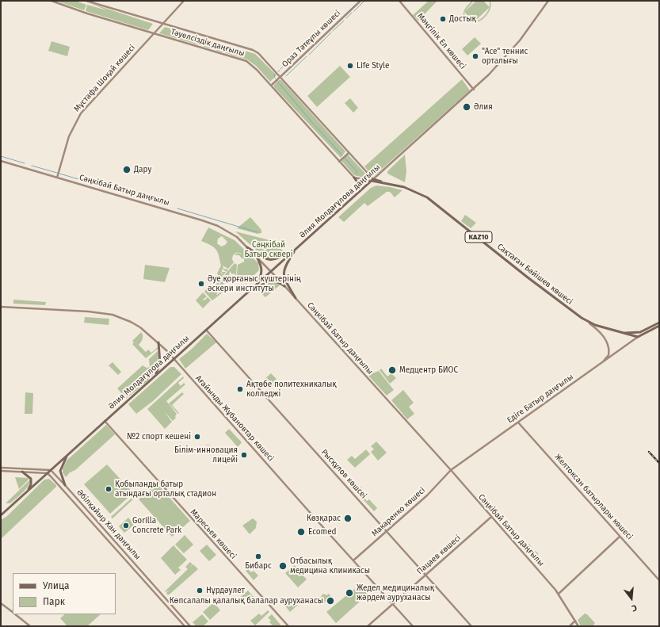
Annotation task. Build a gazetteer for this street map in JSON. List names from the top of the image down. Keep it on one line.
{"streets":{"main road":["Әлия Молдағұлова даңғылы","KAZ10","Сақтаған Бәйішев көшесі","Едіге Батыр даңғылы"],"street":["Ораз Тәтеұлы көшесі","Мәңгілік Ел көшесі","Тәуелсіздік даңғылы","Мұстафа Шоқай көшесі","Сәңкібай Батыр даңғылы","Ағайынды Жұбановтар көшесі","Рысқұлов көшсеі","Желтоксан батырлары көшесі","Макаренко көшесі","Әбілқайыр Хан даңғылы","Маресьев көшесі","Пацаев көшесі"]},"crossings":[["Ораз Тәтеұлы көшесі","Тәуелсіздік даңғылы"],["Мәңгілік Ел көшесі","Әлия Молдағұлова даңғылы"],["Тәуелсіздік даңғылы","Мұстафа Шоқай көшесі"],["Тәуелсіздік даңғылы","Әлия Молдағұлова даңғылы"],["Тәуелсіздік даңғылы","Сақтаған Бәйішев көшесі"],["Мұстафа Шоқай көшесі","Сәңкібай Батыр даңғылы"],["Сәңкібай Батыр даңғылы","Әлия Молдағұлова даңғылы"],["Сәңкібай Батыр даңғылы","Едіге Батыр даңғылы"],["Сәңкібай Батыр даңғылы","Макаренко көшесі"],["Сәңкібай Батыр даңғылы","Пацаев көшесі"],["Әлия Молдағұлова даңғылы","Сақтаған Бәйішев көшесі"],["Әлия Молдағұлова даңғылы","Ағайынды Жұбановтар көшесі"],["Әлия Молдағұлова даңғылы","Рысқұлов көшсеі"],["Әлия Молдағұлова даңғылы","Әбілқайыр Хан даңғылы"],["Әлия Молдағұлова даңғылы","Маресьев көшесі"],["KAZ10","Сақтаған Бәйішев көшесі"],["KAZ10","Едіге Батыр даңғылы"],["Сақтаған Бәйішев көшесі","Едіге Батыр даңғылы"],["Едіге Батыр даңғылы","Желтоксан батырлары көшесі"],["Едіге Батыр даңғылы","Макаренко көшесі"],["Ағайынды Жұбановтар көшесі","Макаренко көшесі"],["Ағайынды Жұбановтар көшесі","Пацаев көшесі"],["Рысқұлов көшсеі","Макаренко көшесі"],["Рысқұлов көшсеі","Пацаев көшесі"]],"parks":["Сәңкібай Батыр сквері"],"places":["Достық","\"Ace\" теннис орталығы","Life Style","Әлия","Дару","Әуе қорғаныс күштерінің әскери институты","Медцентр БИОС","Ақтөбе политехникалық колледжі","№2 спорт кешені","Білім-инновация лицейі","Қобыланды батыр атындағы орталық стадион","Көзқарас","Gorilla Concrete Park","Ecomed","Бибарс","Отбасылық медицина клиникасы","Нұрдәулет","Жедел медициналық жәрдем ауруханасы","Көпсалалы қалалық балалар ауруханасы"],"legend":["Улица","Парк"],"north":"bottom"}
